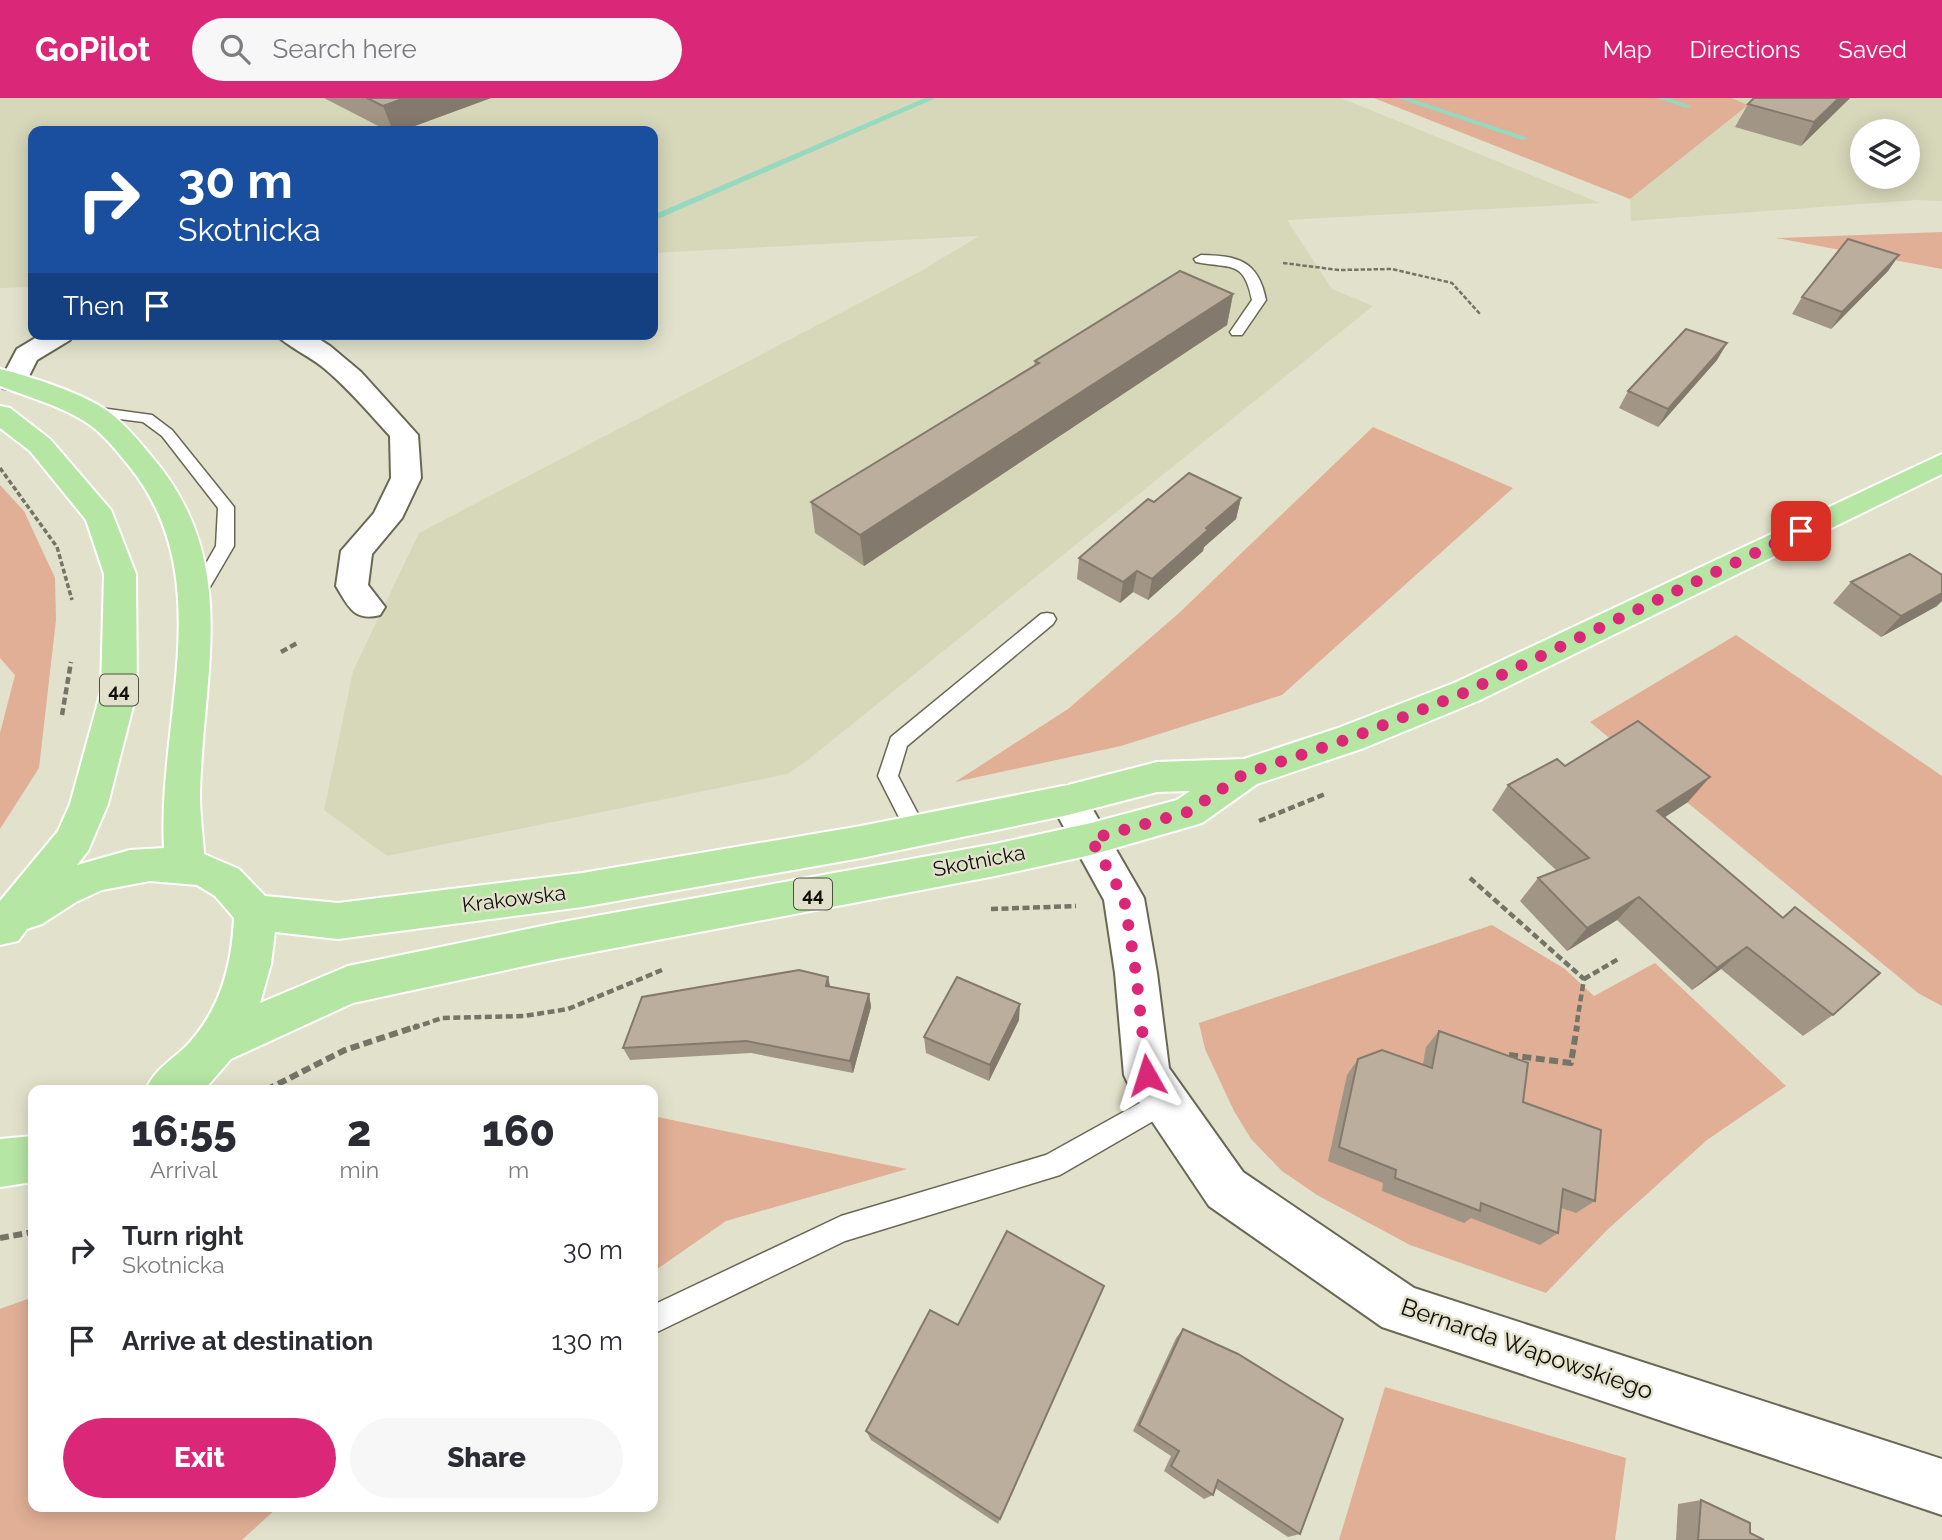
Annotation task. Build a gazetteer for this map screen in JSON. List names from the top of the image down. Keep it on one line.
{"streets":{"main road":["44","Skotnicka","Krakowska"],"street":["Bernarda Wapowskiego"]},"crossings":[["44","Skotnicka"],["44","Krakowska"],["Skotnicka","Krakowska"],["Skotnicka","Bernarda Wapowskiego"]],"page":{"header":"GoPilot","search":"Search here","nav":["Map","Directions","Saved"],"turn":["30 m","Skotnicka"],"then":"Then","eta":["16:55","Arrival","2","min","160","m"],"list":[{"name":"Turn right","note":"Skotnicka","value":"30 m"},{"name":"Arrive at destination","value":"130 m"}],"buttons":["Exit","Share"]}}
